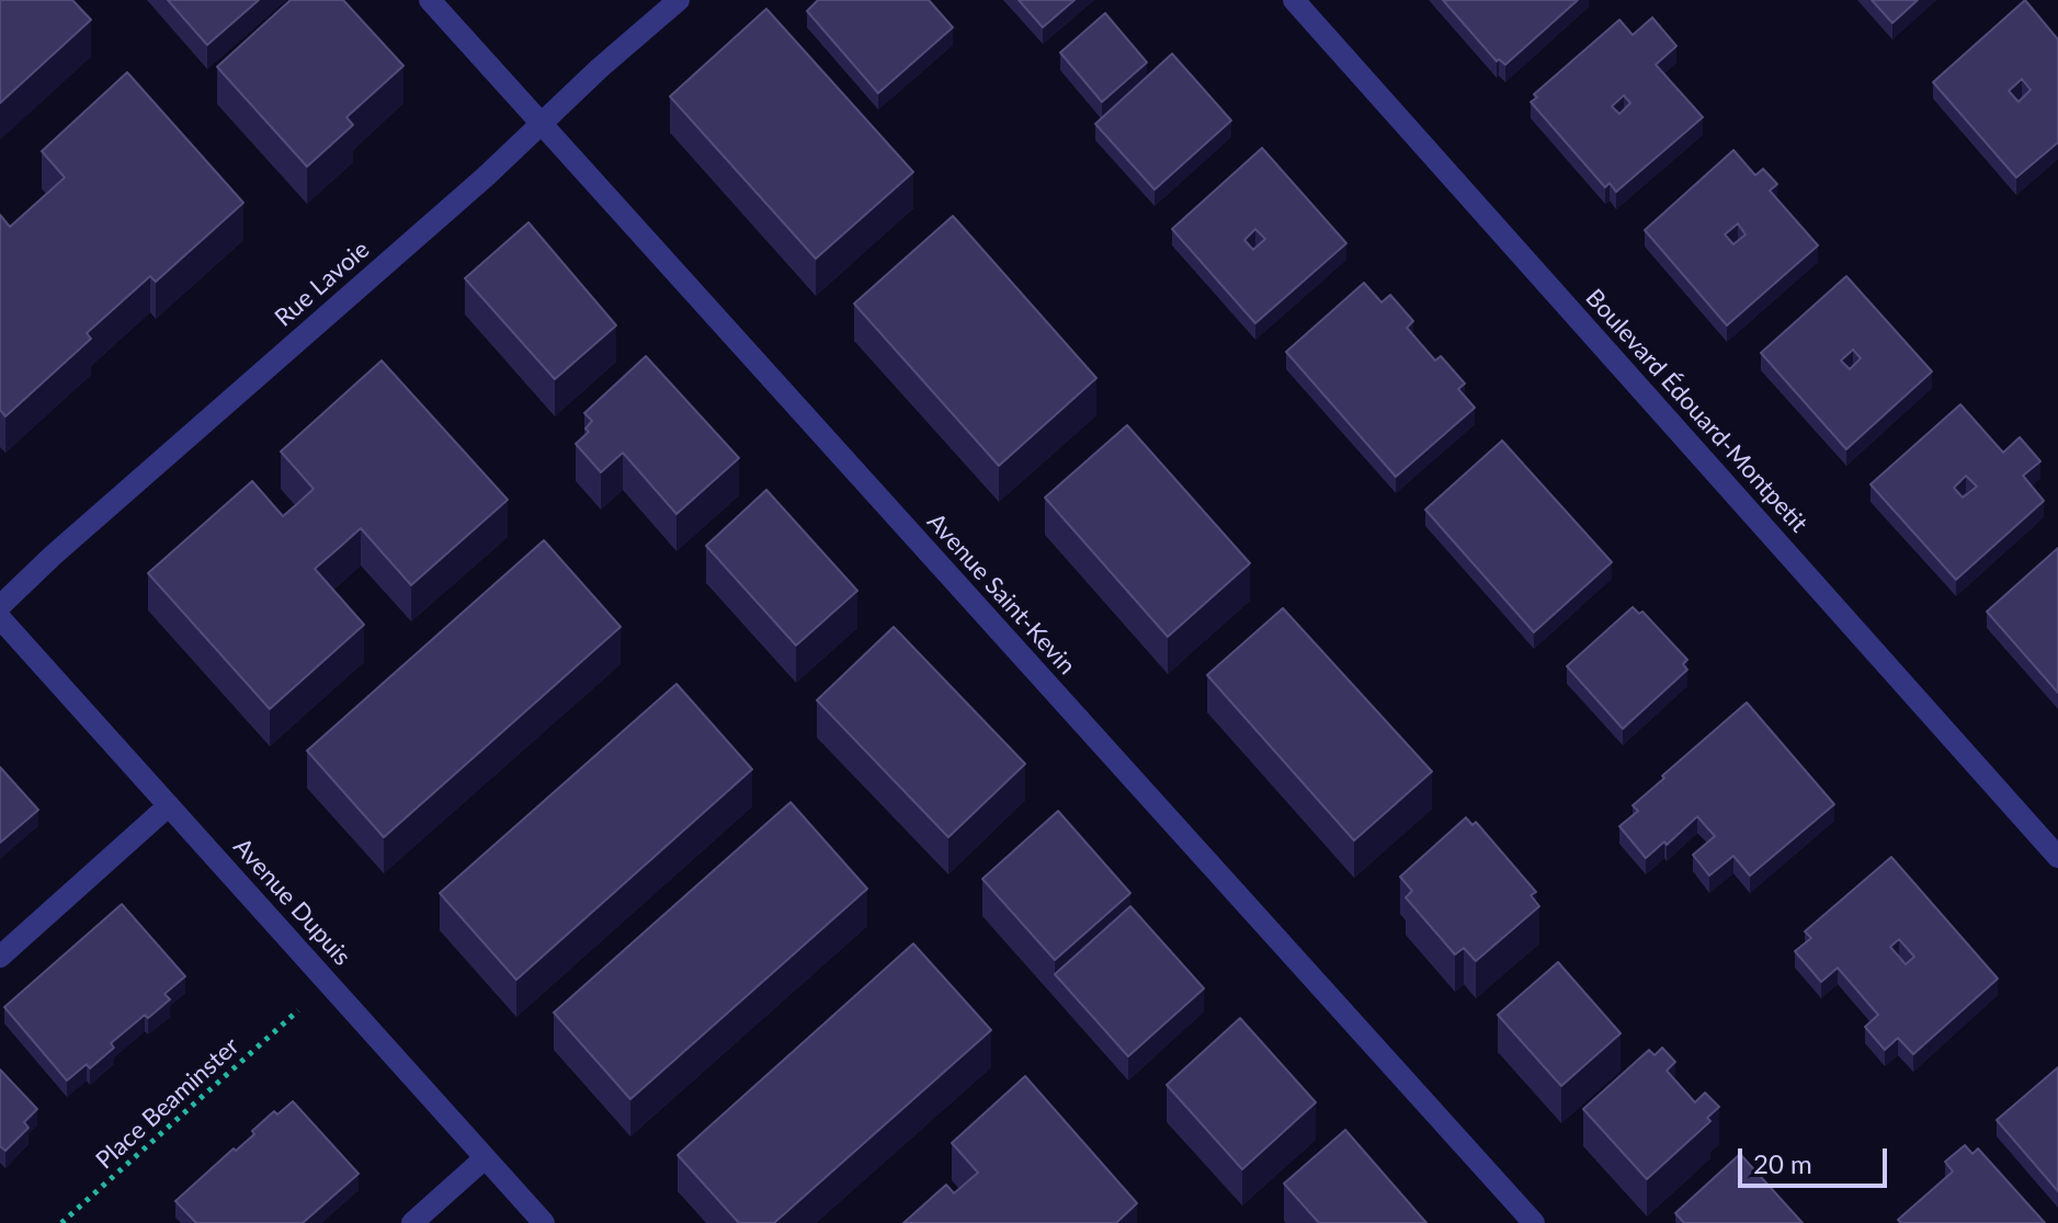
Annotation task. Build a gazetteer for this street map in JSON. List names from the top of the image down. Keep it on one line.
{"streets":{"street":["Rue Lavoie","Boulevard Édouard-Montpetit","Avenue Saint-Kevin","Avenue Dupuis"],"path":["Place Beaminster"]},"crossings":[["Rue Lavoie","Avenue Saint-Kevin"]],"scale_bar":"20 m"}
